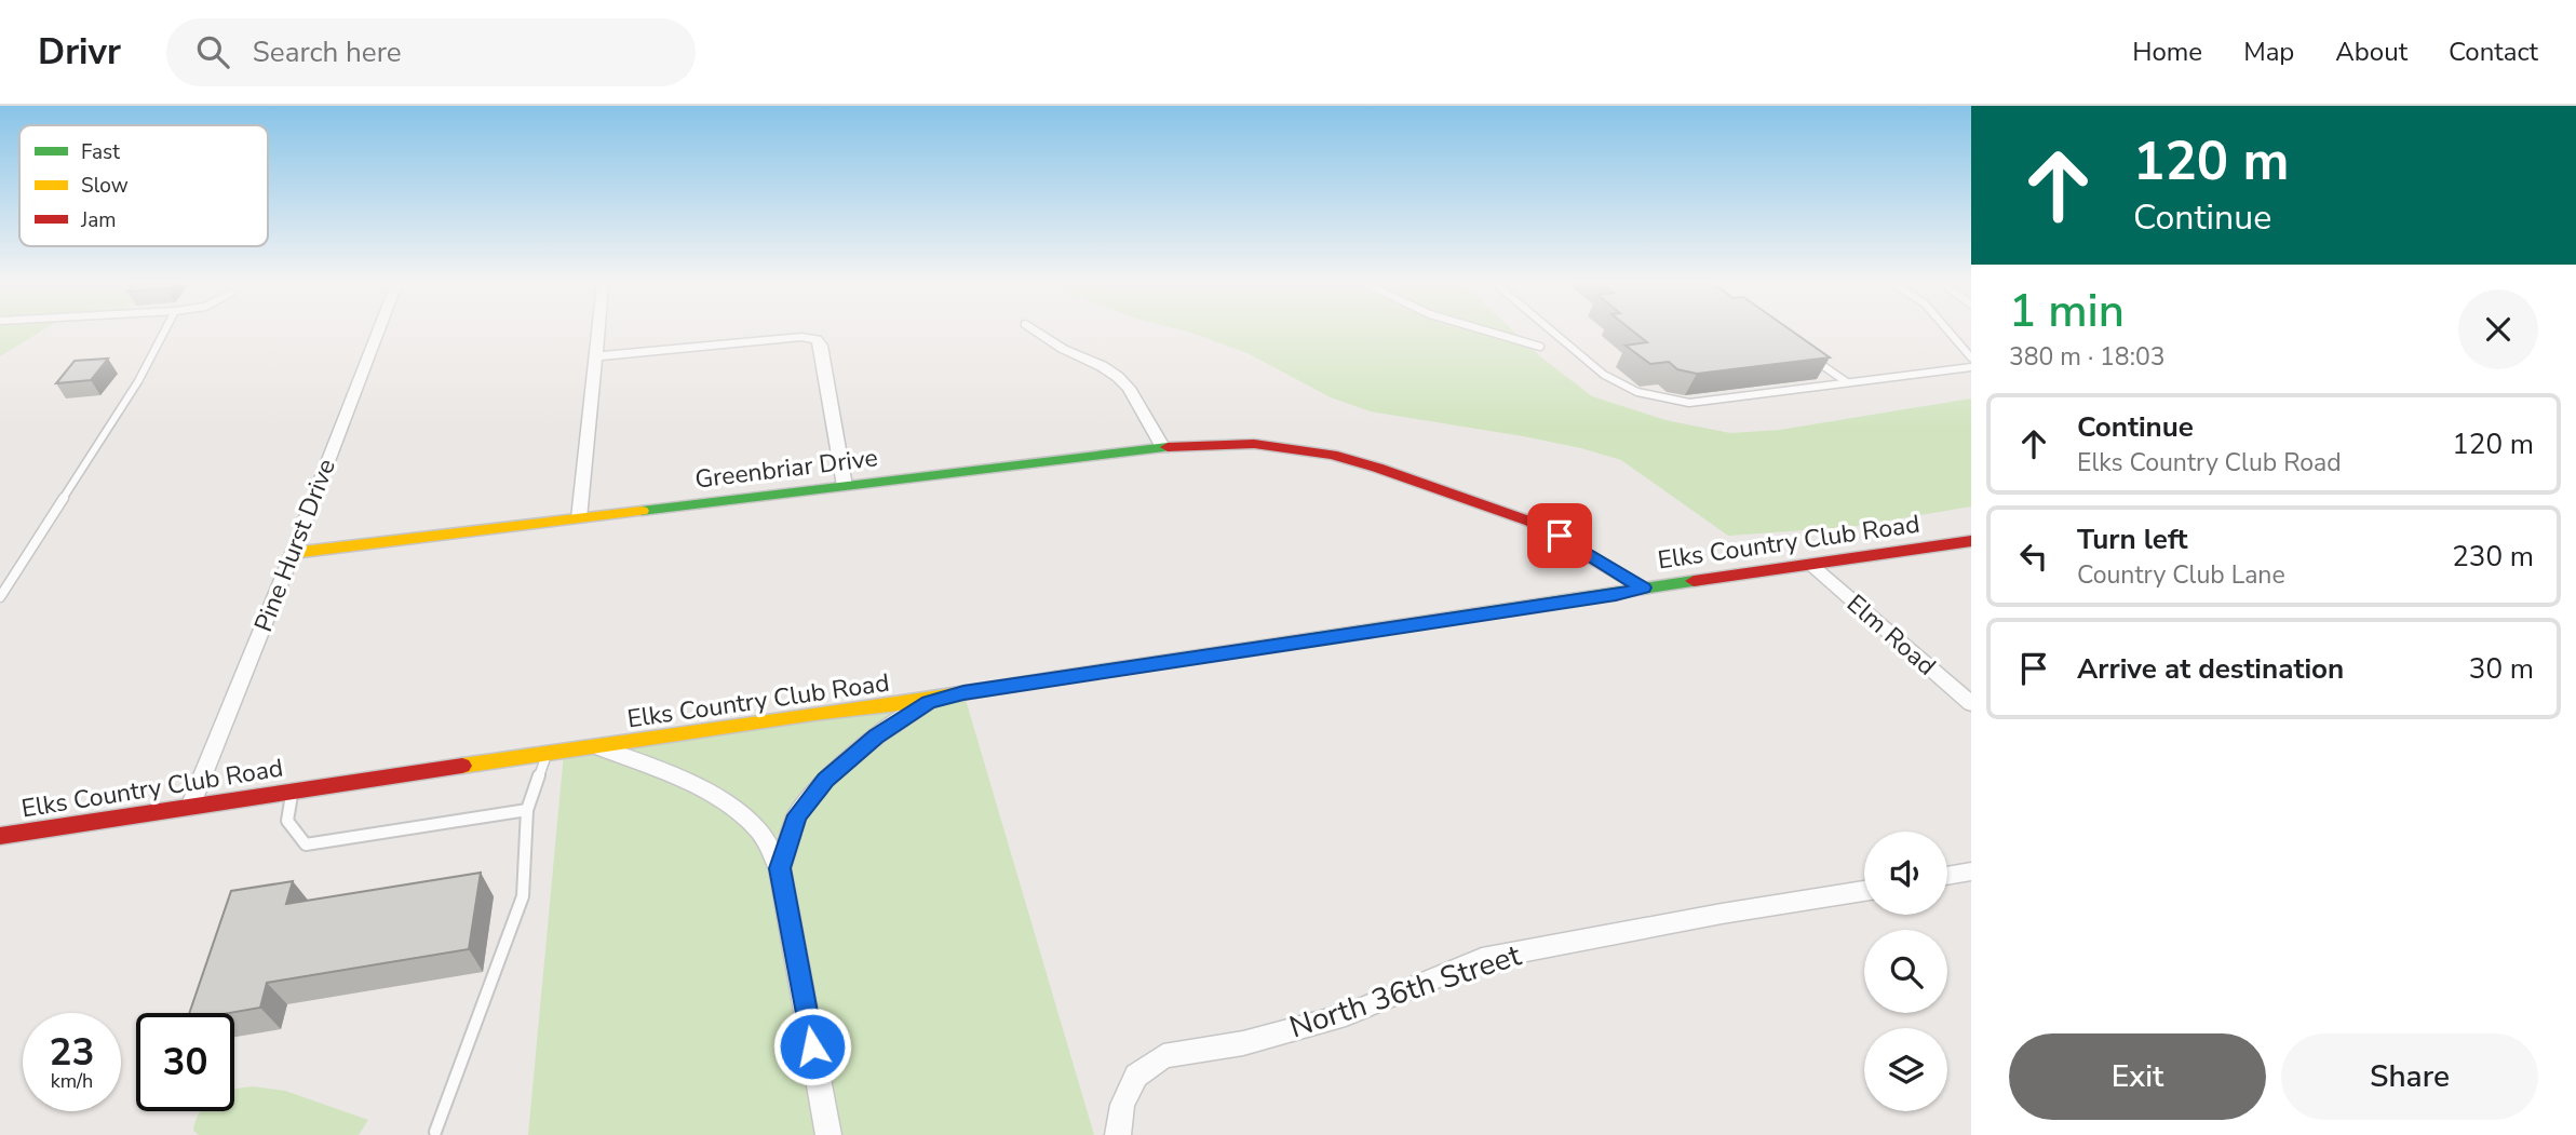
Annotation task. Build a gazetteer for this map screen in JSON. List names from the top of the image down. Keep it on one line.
{"streets":{"street":["Greenbriar Drive","Elks Country Club Road","Pine Hurst Drive","Elm Road","North 36th Street"]},"crossings":[["Greenbriar Drive","Elks Country Club Road"],["Greenbriar Drive","Pine Hurst Drive"],["Elks Country Club Road","Pine Hurst Drive"],["Elks Country Club Road","Elm Road"]],"legend":["Fast","Slow","Jam"],"page":{"header":"Drivr","search":"Search here","nav":["Home","Map","About","Contact"],"turn":["120 m","Continue"],"heading":["1 min","380 m · 18:03"],"list":[{"name":"Continue","note":"Elks Country Club Road","value":"120 m"},{"name":"Turn left","note":"Country Club Lane","value":"230 m"},{"name":"Arrive at destination","value":"30 m"}],"speed":"23 km/h","limit":"30","buttons":["Exit","Share"]}}
